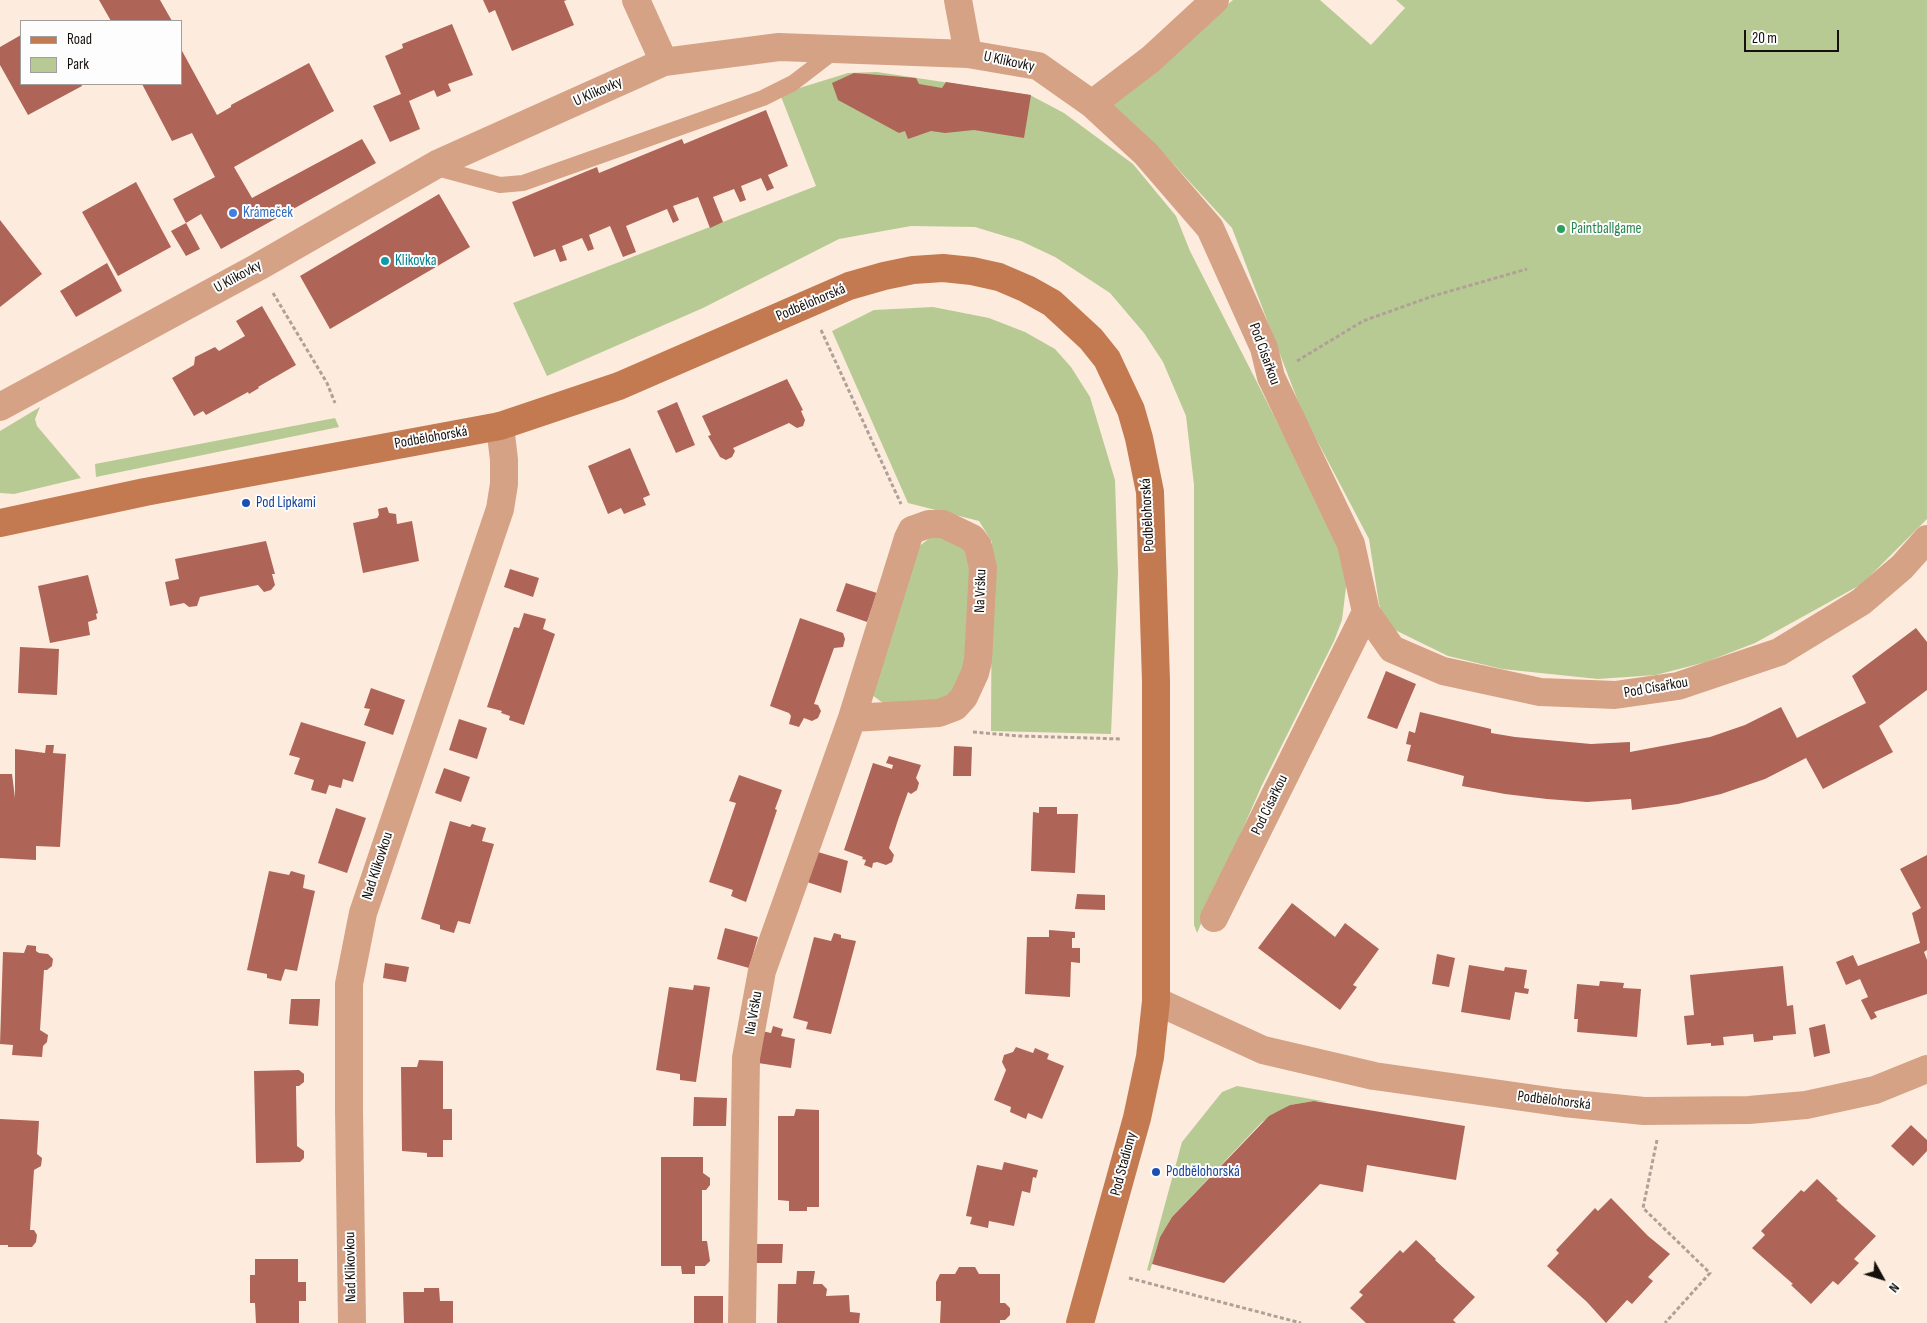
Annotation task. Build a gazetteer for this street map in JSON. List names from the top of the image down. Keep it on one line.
{"streets":{"main road":["Podbělohorská","Pod Stadiony"],"street":["U Klikovky","Pod Císařkou","Na Vršku","Nad Klikovkou"]},"crossings":[["U Klikovky","Pod Císařkou"],["Podbělohorská","Nad Klikovkou"],["Podbělohorská","Pod Stadiony"]],"places":["Krámeček","Paintballgame","Klikovka","Pod Lipkami","Podbělohorská"],"legend":["Road","Park"],"scale_bar":"20 m","north":"bottom right"}
